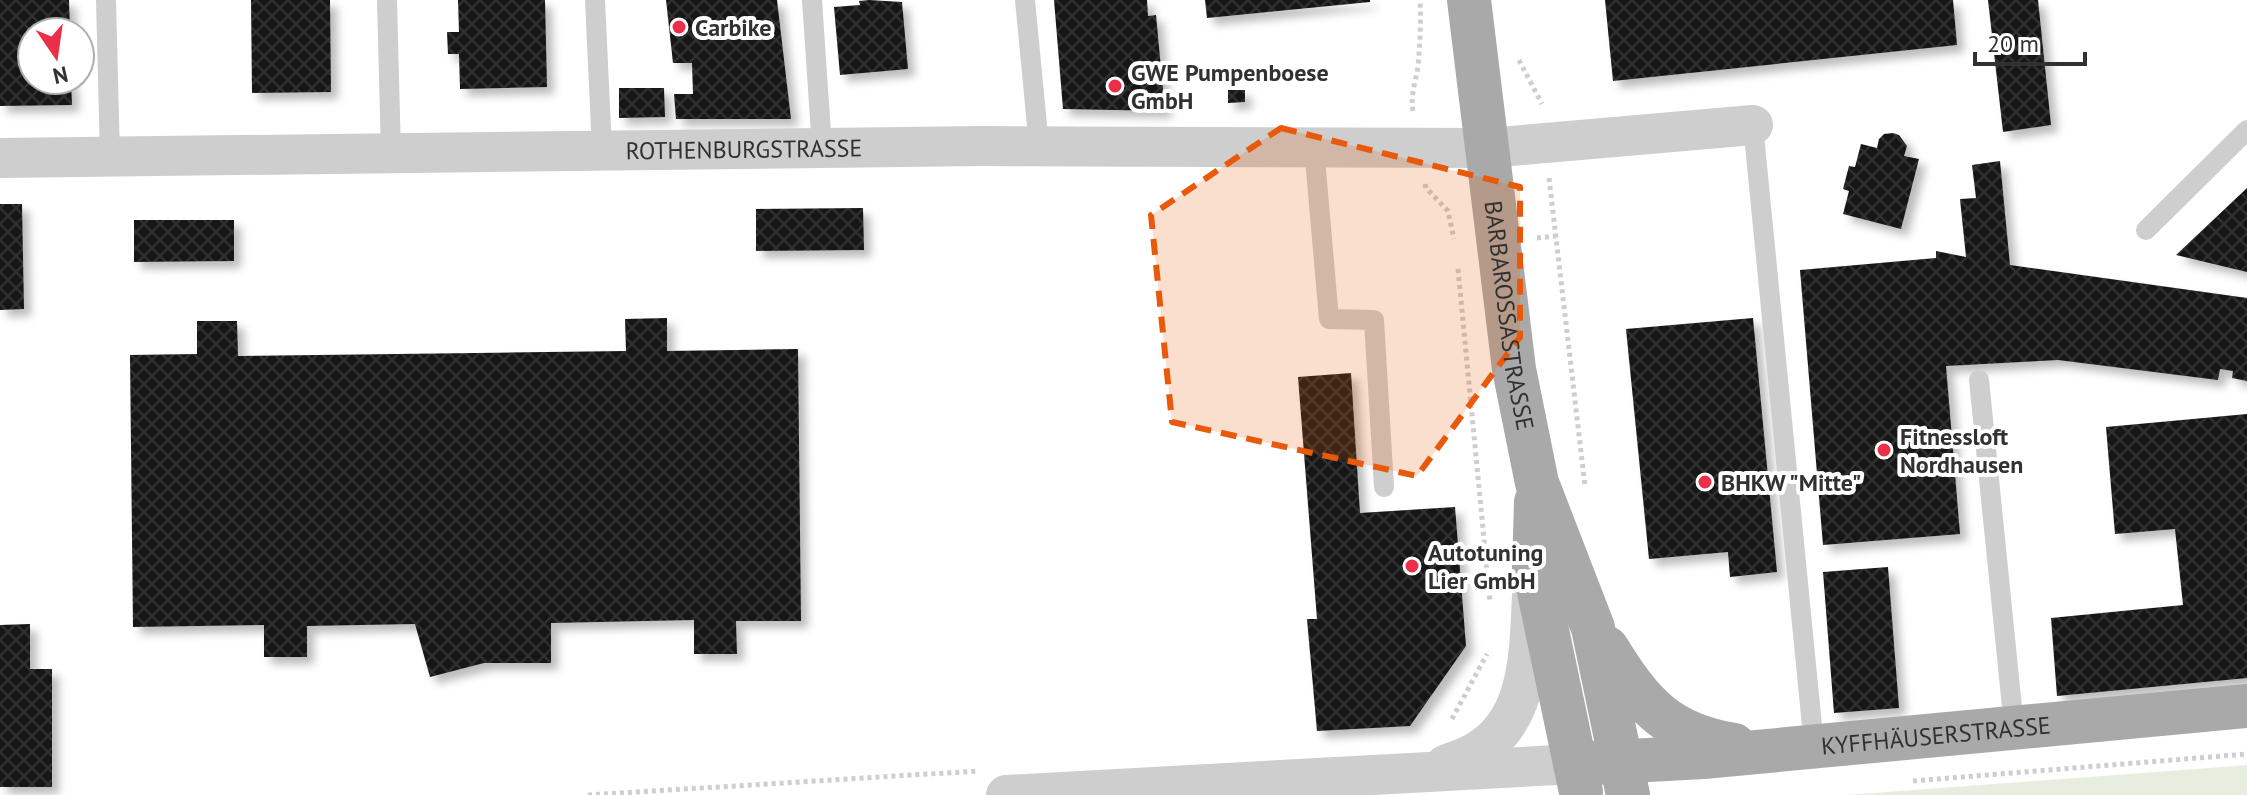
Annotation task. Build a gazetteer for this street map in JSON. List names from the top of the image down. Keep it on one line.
{"streets":{"main road":["BARBAROSSASTRASSE","KYFFHÄUSERSTRASSE"],"street":["ROTHENBURGSTRASSE"]},"crossings":[["ROTHENBURGSTRASSE","BARBAROSSASTRASSE"],["BARBAROSSASTRASSE","KYFFHÄUSERSTRASSE"]],"places":["Carbike","GWE Pumpenboese GmbH","Fitnessloft Nordhausen","BHKW \"Mitte\"","Autotuning Lier GmbH"],"scale_bar":"20 m","north":"bottom"}
